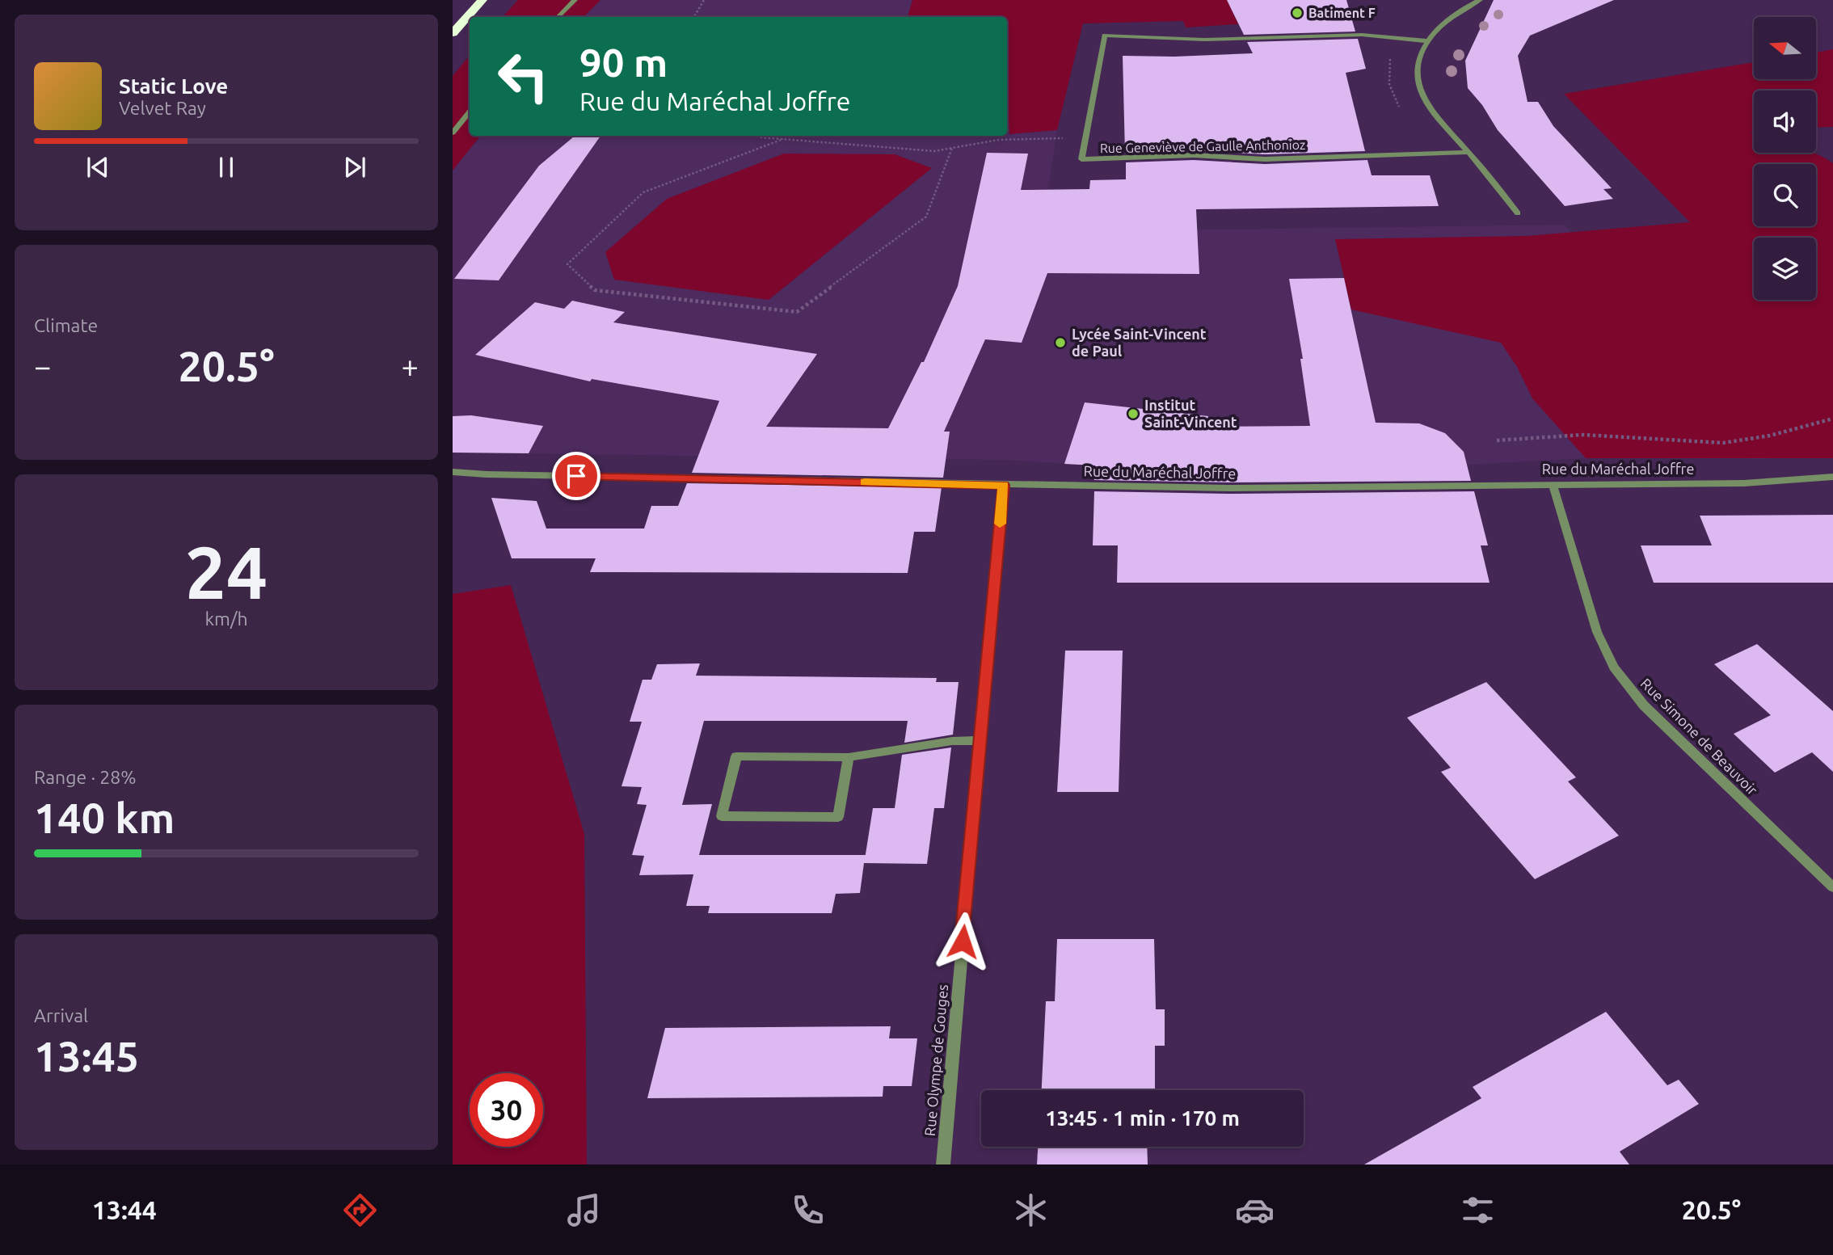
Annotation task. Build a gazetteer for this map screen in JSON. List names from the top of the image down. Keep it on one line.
{"streets":{"street":["Rue Geneviève de Gaulle Anthonioz","Rue du Maréchal Joffre","Rue Simone de Beauvoir","Rue Olympe de Gouges"]},"crossings":[["Rue du Maréchal Joffre","Rue Simone de Beauvoir"],["Rue du Maréchal Joffre","Rue Olympe de Gouges"]],"places":["Batiment F","Lycée Saint-Vincent de Paul","Institut Saint-Vincent"],"north":"left","page":{"turn":["90 m","Rue du Maréchal Joffre"],"song":["Static Love","Velvet Ray"],"tile":["Climate",["24","km/h"],["Range · 28%","140 km"],["Arrival","13:45"]],"heat":["−","20.5°","+"],"limit":"30","trip":"13:45 · 1 min · 170 m","tabs":["13:44","20.5°"]}}
